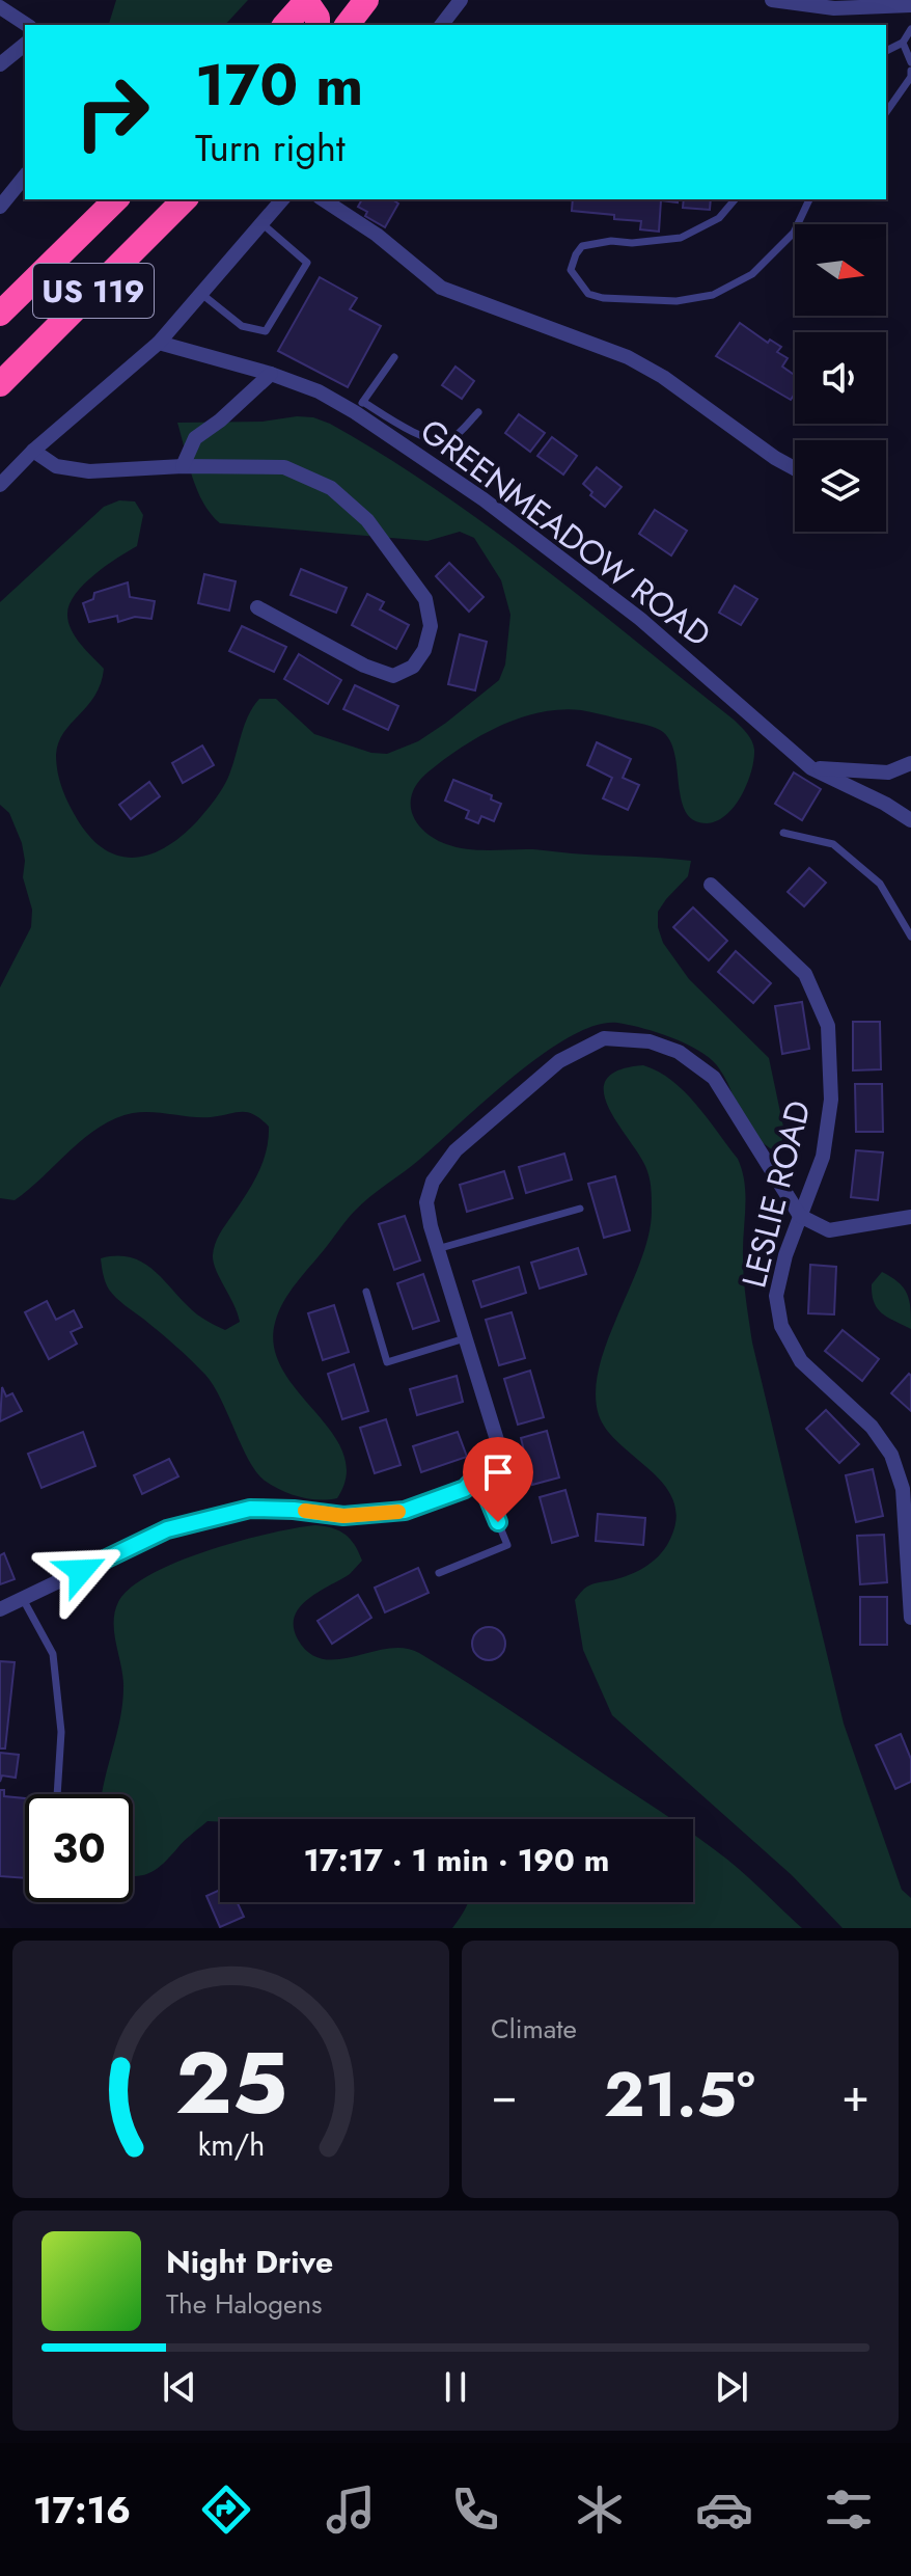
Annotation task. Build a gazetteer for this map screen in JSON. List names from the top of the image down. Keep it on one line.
{"streets":{"highway":["US 119"],"street":["GREENMEADOW ROAD","LESLIE ROAD"]},"north":"right","page":{"turn":["170 m","Turn right"],"limit":"30","trip":"17:17 · 1 min · 190 m","tile":"Climate","heat":["−","21.5°","+"],"song":["Night Drive","The Halogens"],"tabs":"17:16","gauge":["25","km/h"]}}
